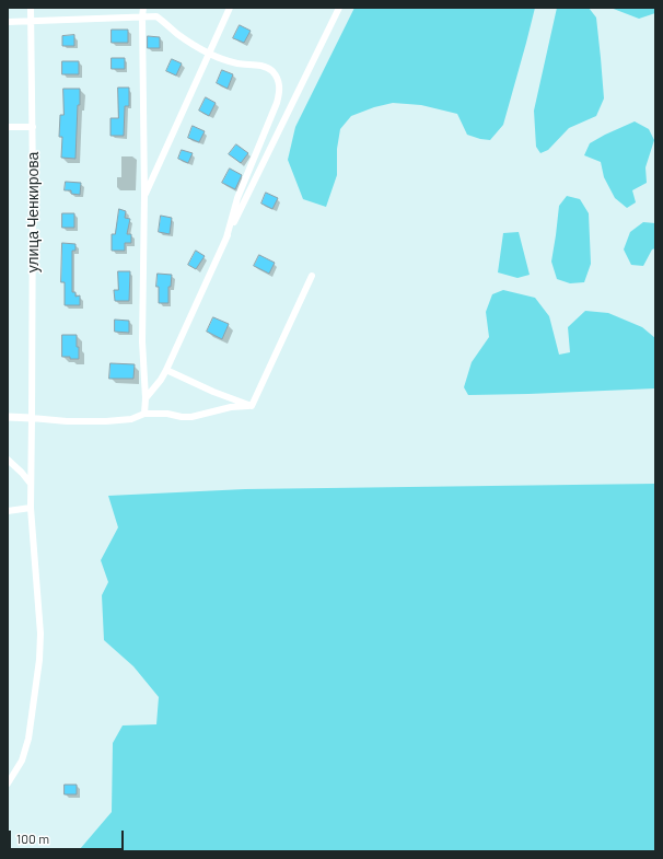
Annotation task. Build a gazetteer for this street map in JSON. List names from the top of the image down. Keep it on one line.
{"streets":{"street":["улица Ченкирова"]},"scale_bar":"100 m"}
